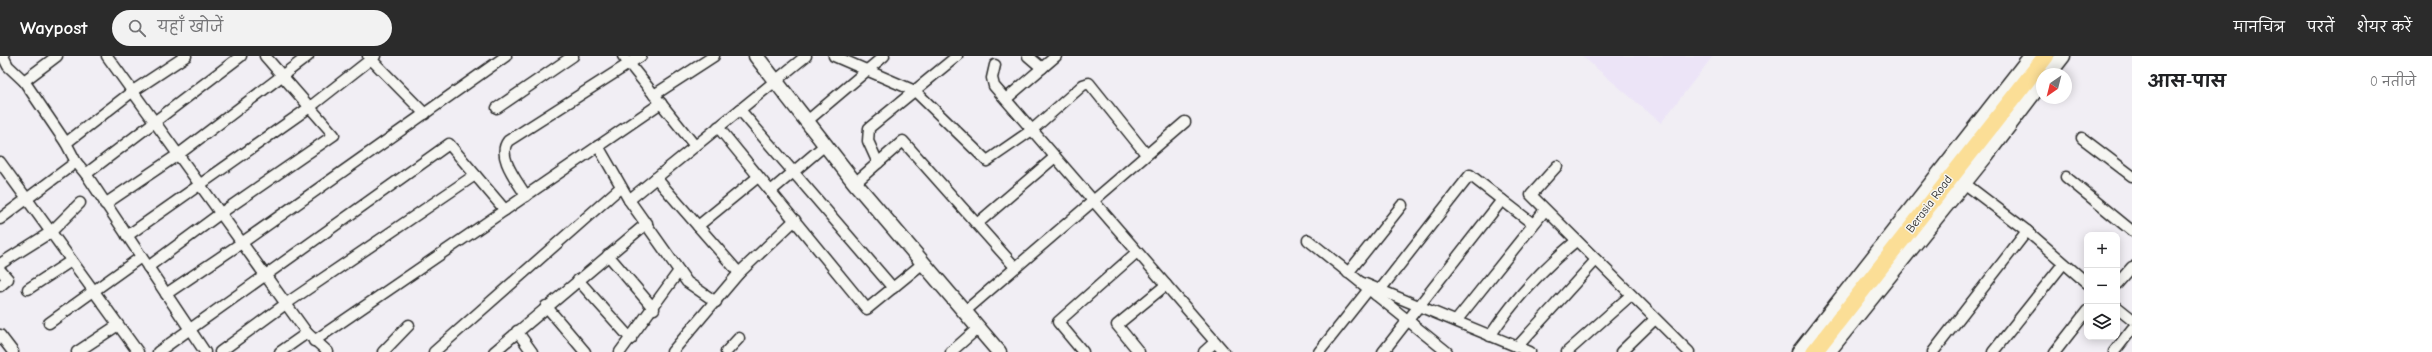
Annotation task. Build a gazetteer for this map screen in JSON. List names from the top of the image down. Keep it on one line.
{"streets":{"main road":["Berasia Road"]},"north":"bottom left","page":{"header":"Waypost","search":"यहाँ खोजें","nav":["मानचित्र","परतें","शेयर करें"],"heading":["आस-पास","0 नतीजे"],"map_buttons":["+","−"]}}
